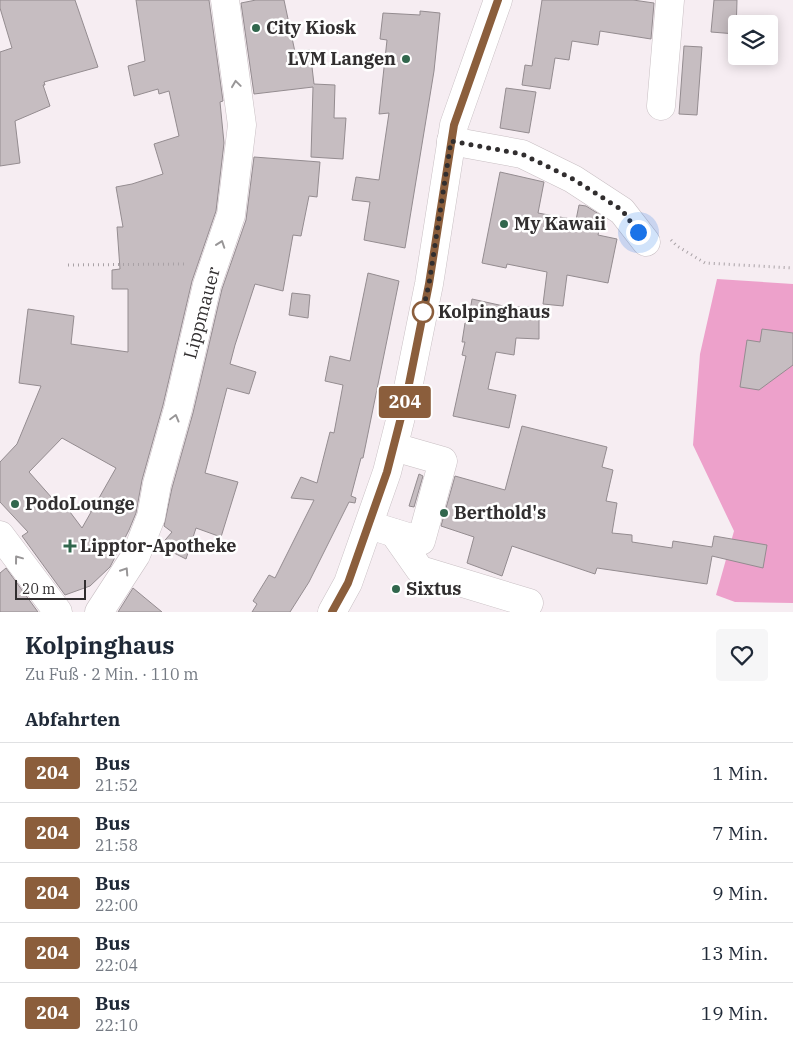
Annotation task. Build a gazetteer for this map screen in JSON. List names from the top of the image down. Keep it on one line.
{"streets":{"street":["Lippmauer"]},"places":{"other":["City Kiosk","LVM Langen","My Kawaii","Kolpinghaus","PodoLounge","Berthold's","Sixtus"],"health":["Lipptor-Apotheke"]},"lines":["bus line 204"],"scale_bar":"20 m","page":{"on_map":"204","scale":"20 m","heading":[["Kolpinghaus","Zu Fuß · 2 Min. · 110 m"],"Abfahrten"],"list":[{"mark":"204","name":"Bus","note":"21:52","value":"1 Min."},{"mark":"204","name":"Bus","note":"21:58","value":"7 Min."},{"mark":"204","name":"Bus","note":"22:00","value":"9 Min."},{"mark":"204","name":"Bus","note":"22:04","value":"13 Min."},{"mark":"204","name":"Bus","note":"22:10","value":"19 Min."}]}}
